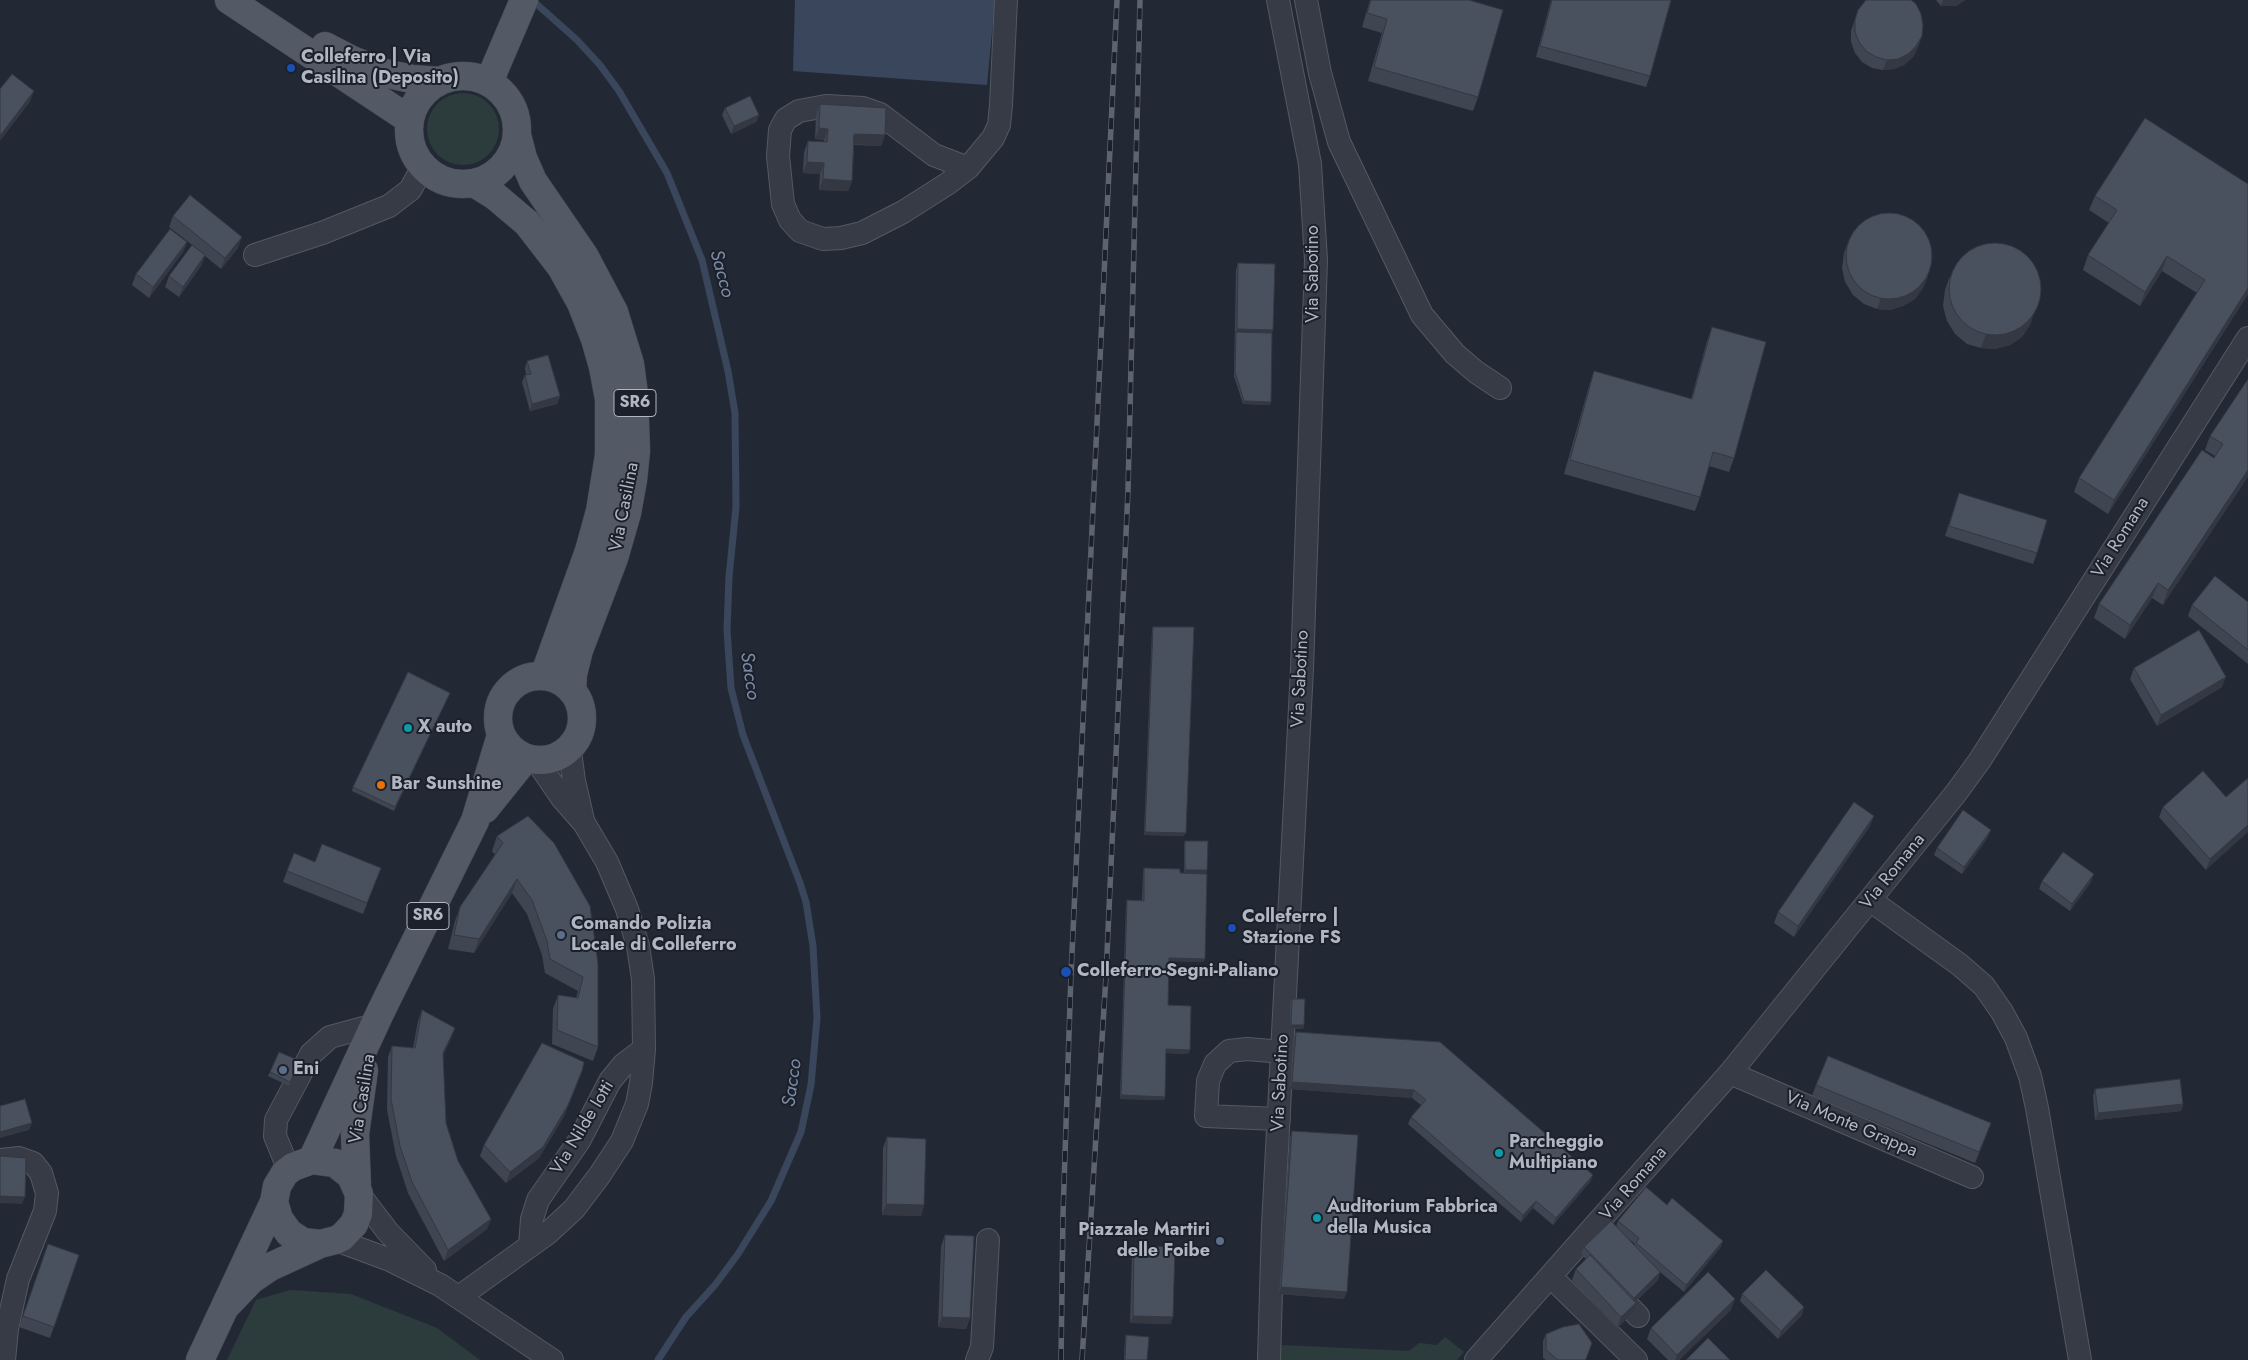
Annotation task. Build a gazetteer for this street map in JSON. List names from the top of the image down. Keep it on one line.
{"streets":{"main road":["SR6","Via Casilina"],"street":["Via Sabotino","Via Romana","Via Monte Grappa","Via Nilde Iotti"]},"crossings":[["Via Casilina","Via Nilde Iotti"],["Via Romana","Via Monte Grappa"]],"water":["Sacco"],"places":["Colleferro | Via Casilina (Deposito)","X auto","Bar Sunshine","Colleferro | Stazione FS","Comando Polizia Locale di Colleferro","Colleferro-Segni-Paliano","Eni","Parcheggio Multipiano","Auditorium Fabbrica della Musica","Piazzale Martiri delle Foibe"]}
